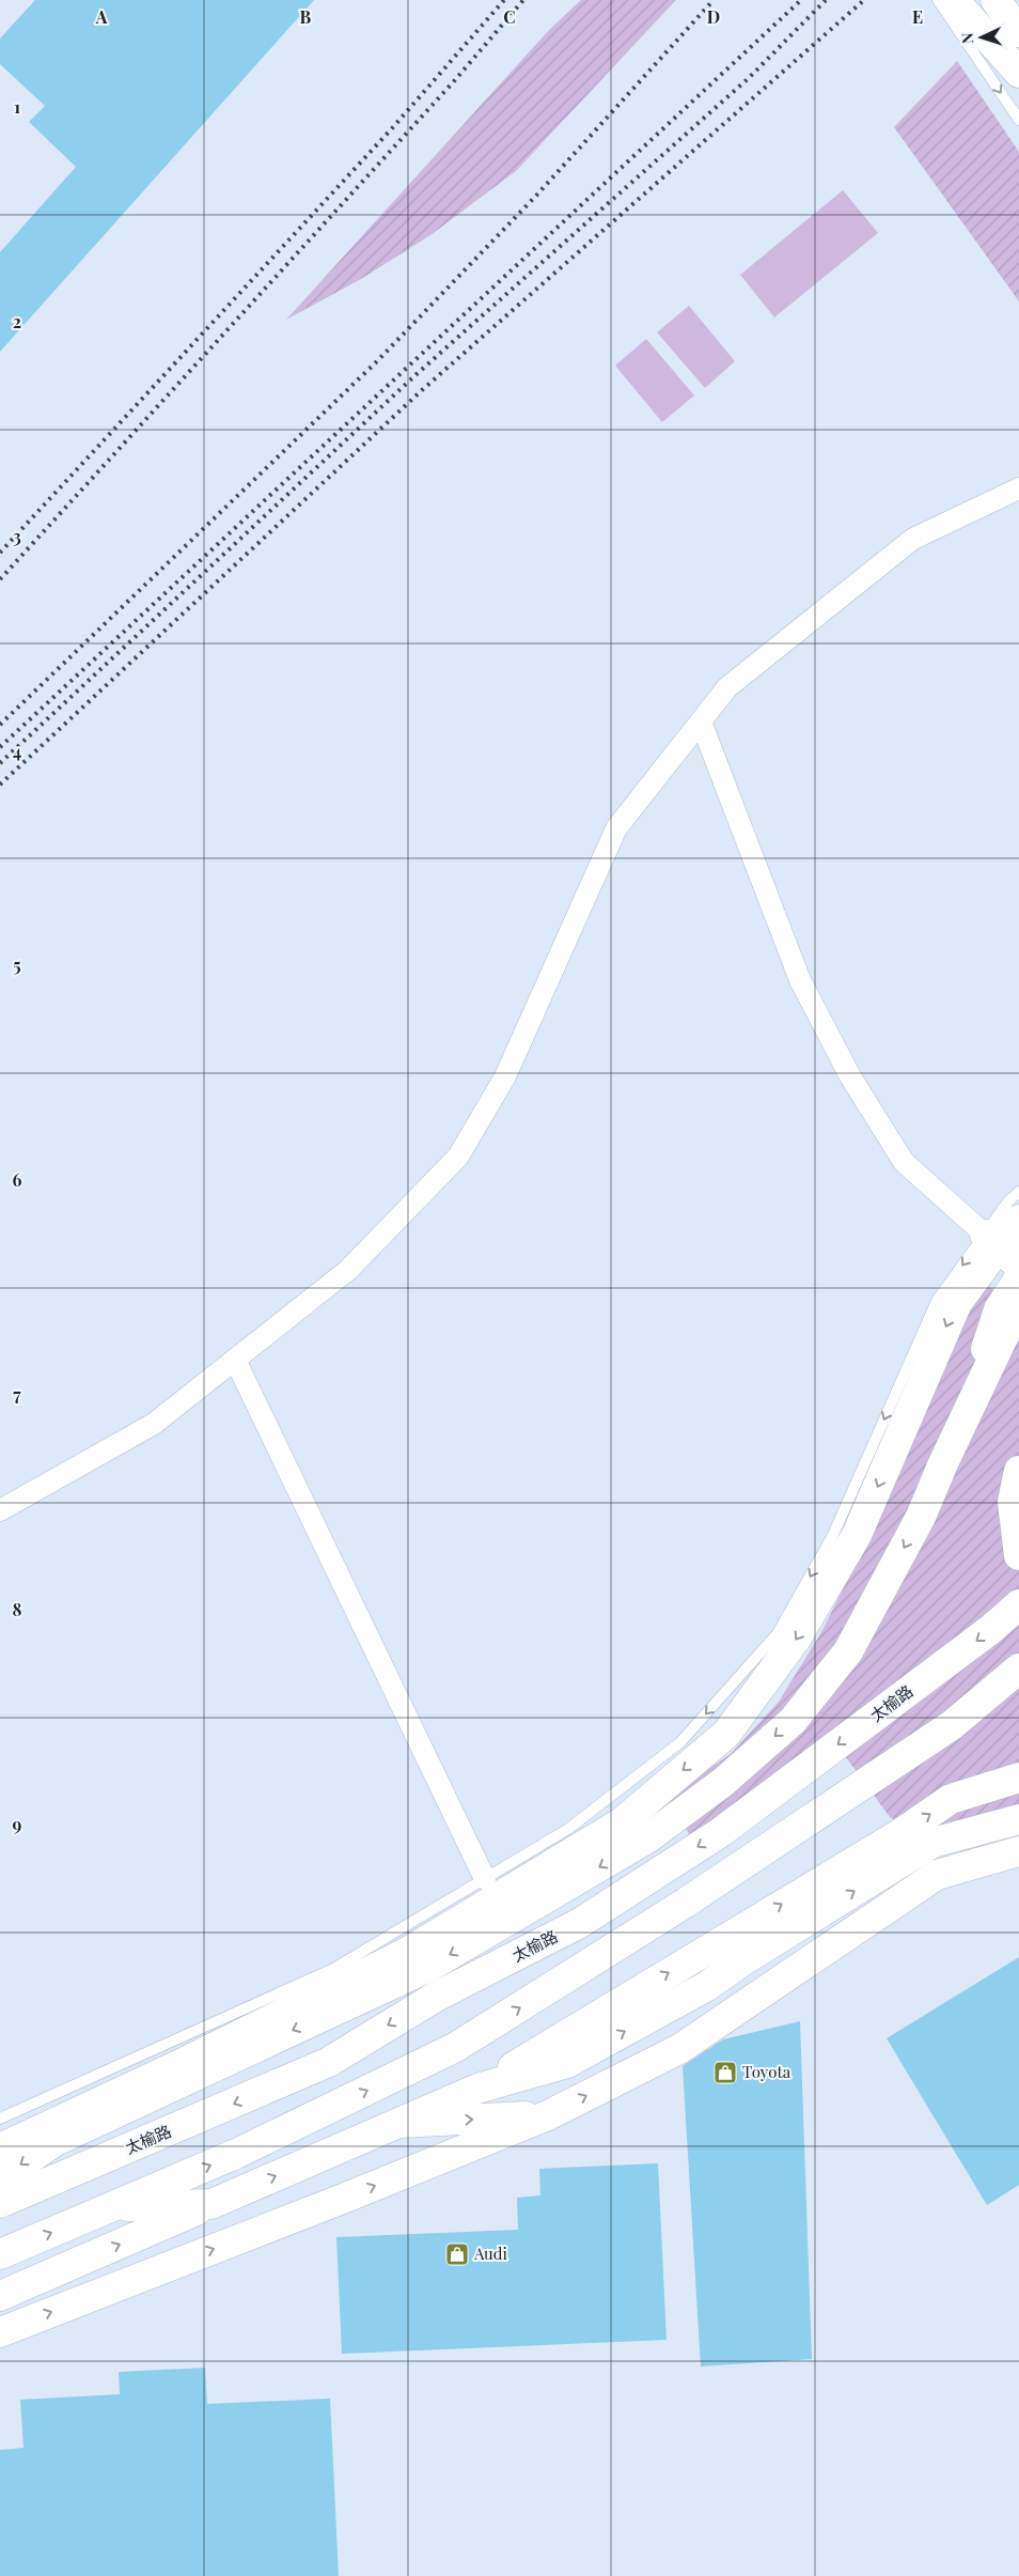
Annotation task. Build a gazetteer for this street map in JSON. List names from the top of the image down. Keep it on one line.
{"streets":{"main road":["太榆路"]},"places":{"shop":["Toyota","Audi"]},"north":"left","grid":{"columns":["A","B","C","D","E"],"rows":["1","2","3","4","5","6","7","8","9"]}}
